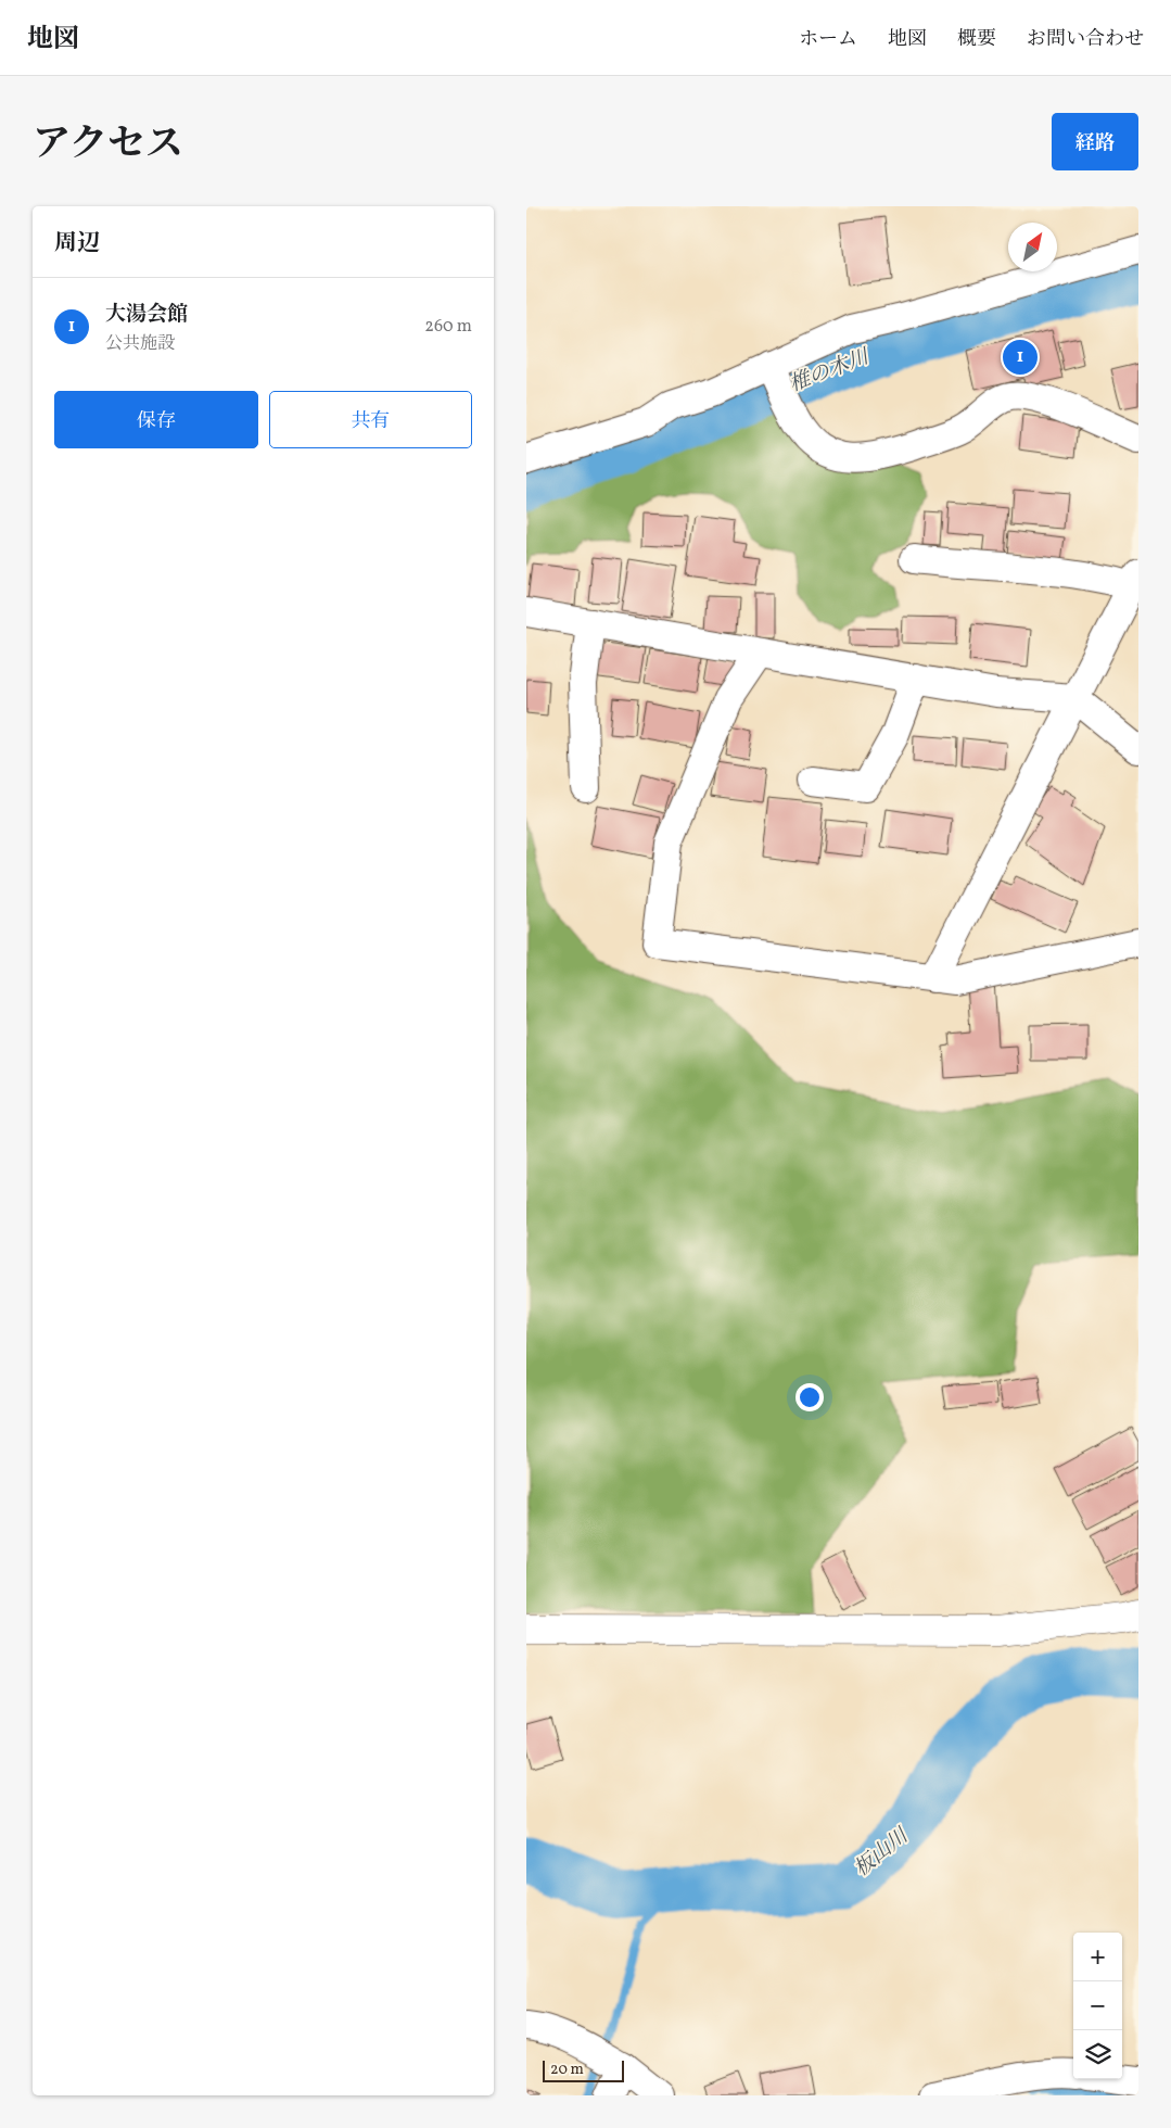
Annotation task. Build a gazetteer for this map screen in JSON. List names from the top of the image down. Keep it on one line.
{"water":["椎の木川","板山川"],"scale_bar":"20 m","north":"top right","page":{"header":"地図","nav":["ホーム","地図","概要","お問い合わせ"],"title":"アクセス","buttons":["経路",["保存","共有"]],"heading":"周辺","list":[{"mark":"1","name":"大湯会館","note":"公共施設","value":"260 m"}],"pins":"1","map_buttons":["+","−"],"scale":"20 m"}}
